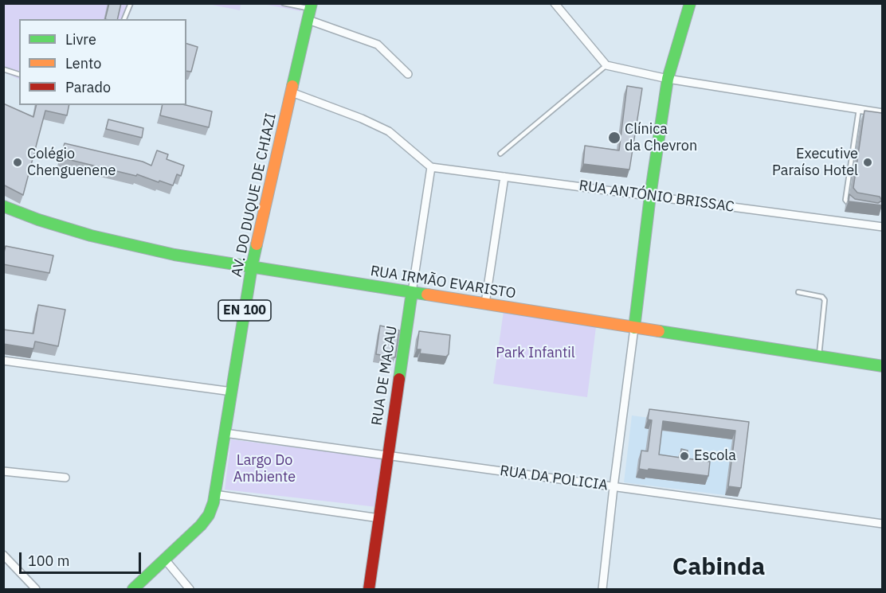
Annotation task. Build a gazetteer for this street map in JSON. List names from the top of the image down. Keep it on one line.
{"streets":{"street":["AV. DO DUQUE DE CHIAZI","RUA ANTÓNIO BRISSAC","RUA IRMÃO EVARISTO","EN 100","RUA DE MACAU","RUA DA POLICIA"]},"crossings":[["AV. DO DUQUE DE CHIAZI","RUA IRMÃO EVARISTO"],["AV. DO DUQUE DE CHIAZI","RUA DA POLICIA"],["RUA ANTÓNIO BRISSAC","RUA DE MACAU"],["RUA IRMÃO EVARISTO","RUA DE MACAU"],["RUA DE MACAU","RUA DA POLICIA"]],"districts":["Cabinda"],"parks":["Park Infantil","Largo Do Ambiente"],"places":["Clínica da Chevron","Colégio Chenguenene","Executive Paraíso Hotel","Escola"],"legend":["Livre","Lento","Parado"],"scale_bar":"100 m"}
